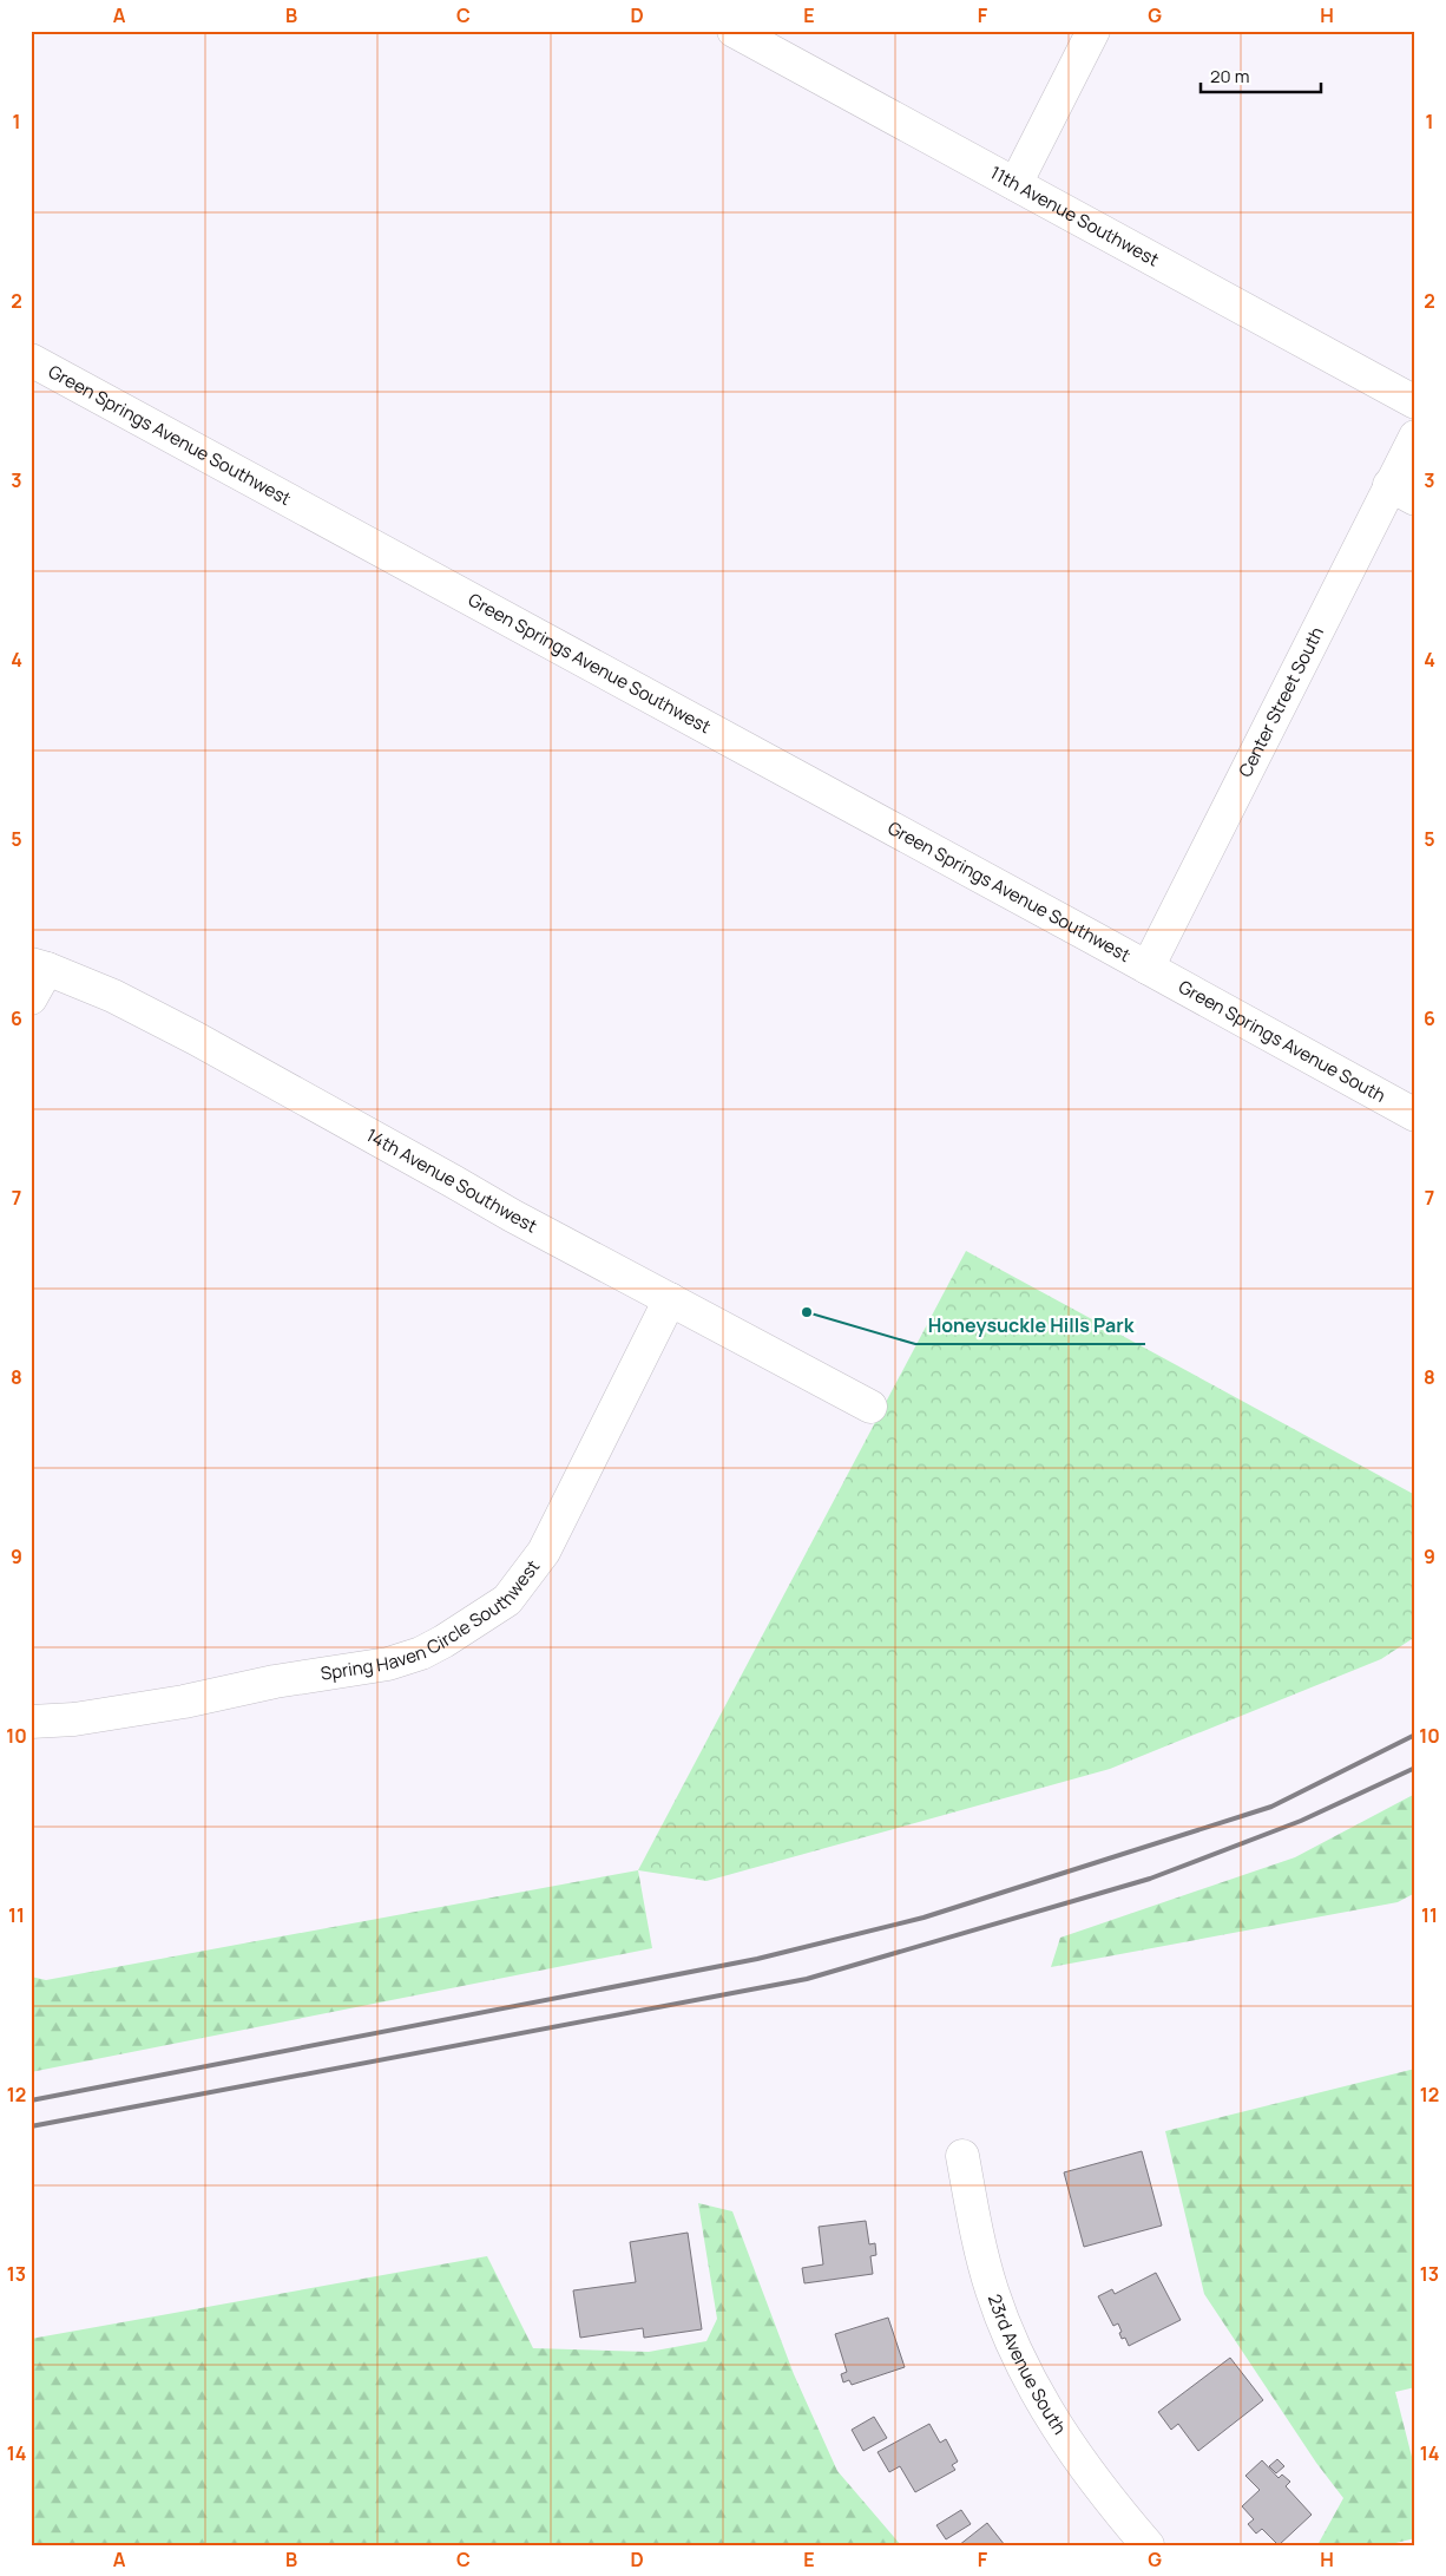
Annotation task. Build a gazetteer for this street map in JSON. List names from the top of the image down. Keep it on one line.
{"streets":{"street":["11th Avenue Southwest","Green Springs Avenue Southwest","Center Street South","Green Springs Avenue South","14th Avenue Southwest","Spring Haven Circle Southwest","23rd Avenue South"]},"crossings":[["Green Springs Avenue Southwest","Center Street South"],["Green Springs Avenue Southwest","Green Springs Avenue South"],["Center Street South","Green Springs Avenue South"],["14th Avenue Southwest","Spring Haven Circle Southwest"]],"places":["Honeysuckle Hills Park"],"scale_bar":"20 m","grid":{"columns":["A","B","C","D","E","F","G","H"],"rows":["1","2","3","4","5","6","7","8","9","10","11","12","13","14"]}}
